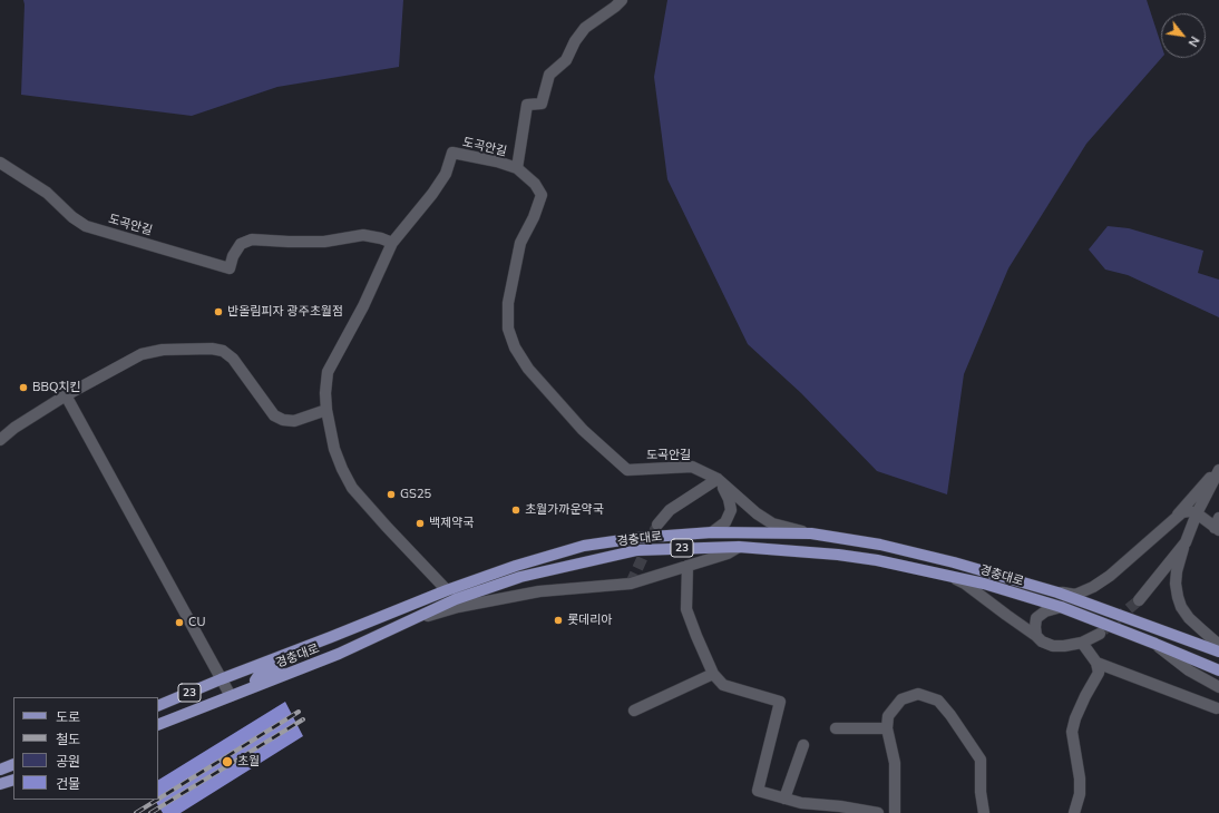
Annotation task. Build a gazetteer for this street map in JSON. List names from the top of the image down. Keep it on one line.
{"streets":{"main road":["경충대로","23"],"street":["도곡안길"]},"crossings":[["도곡안길","경충대로"]],"places":["반올림피자 광주초월점","BBQ치킨","GS25","초월가까운약국","백제약국","롯데리아","CU","초월"],"legend":["도로","철도","공원","건물"],"north":"bottom right"}
